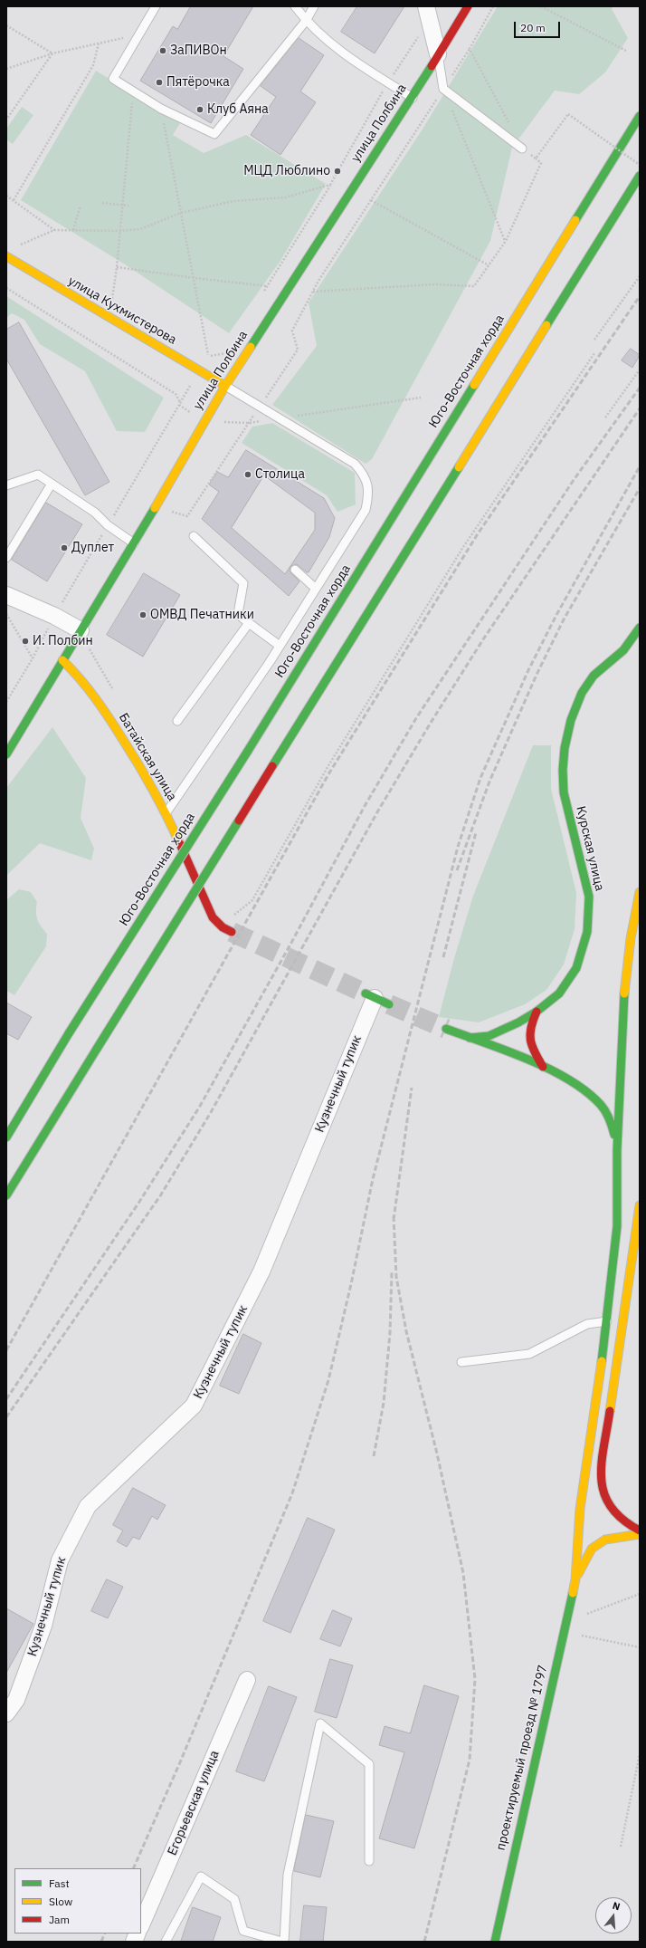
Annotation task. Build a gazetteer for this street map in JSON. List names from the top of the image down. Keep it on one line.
{"streets":{"main road":["улица Полбина","улица Кухмистерова","Юго-Восточная хорда","Батайская улица","Курская улица","проектируемый проезд № 1797"],"street":["Кузнечный тупик","Егорьевская улица"]},"crossings":[["улица Полбина","улица Кухмистерова"],["улица Полбина","Батайская улица"]],"places":["ЗаПИВОн","Пятёрочка","Клуб Аяна","МЦД Люблино","Столица","Дуплет","ОМВД Печатники","И. Полбин"],"legend":["Fast","Slow","Jam"],"scale_bar":"20 m","north":"top"}
